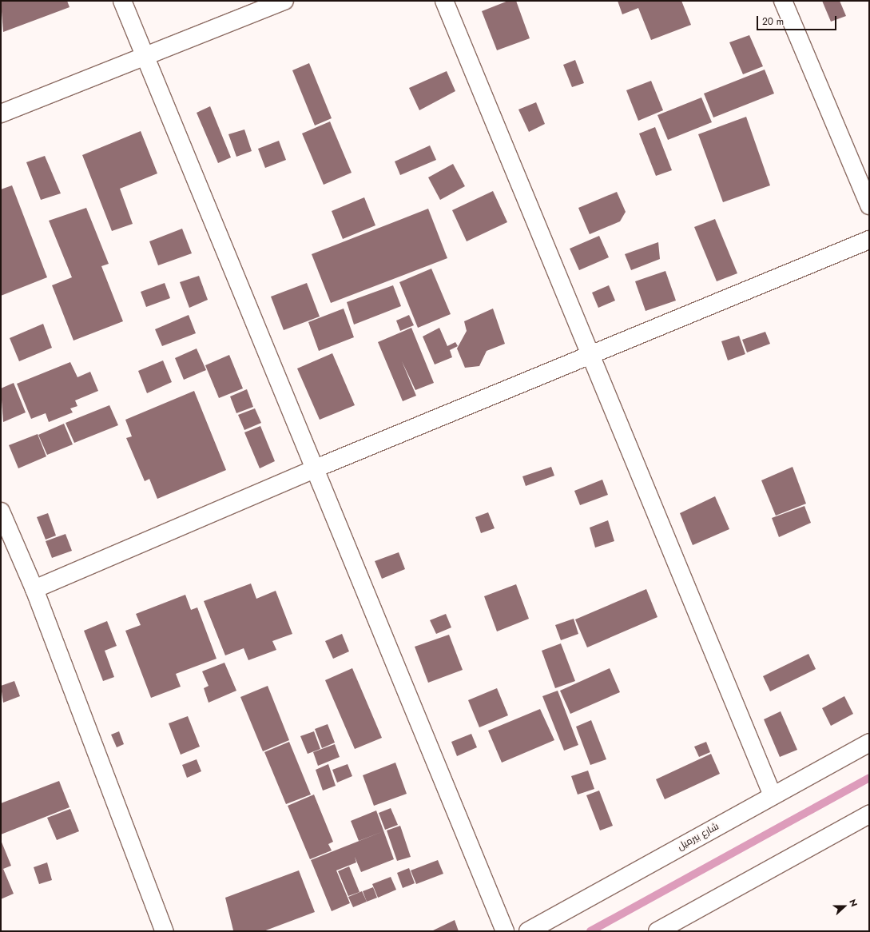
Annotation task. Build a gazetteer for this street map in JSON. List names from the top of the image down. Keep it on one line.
{"streets":{"street":["شارع بيرميل"]},"scale_bar":"20 m","north":"right"}
